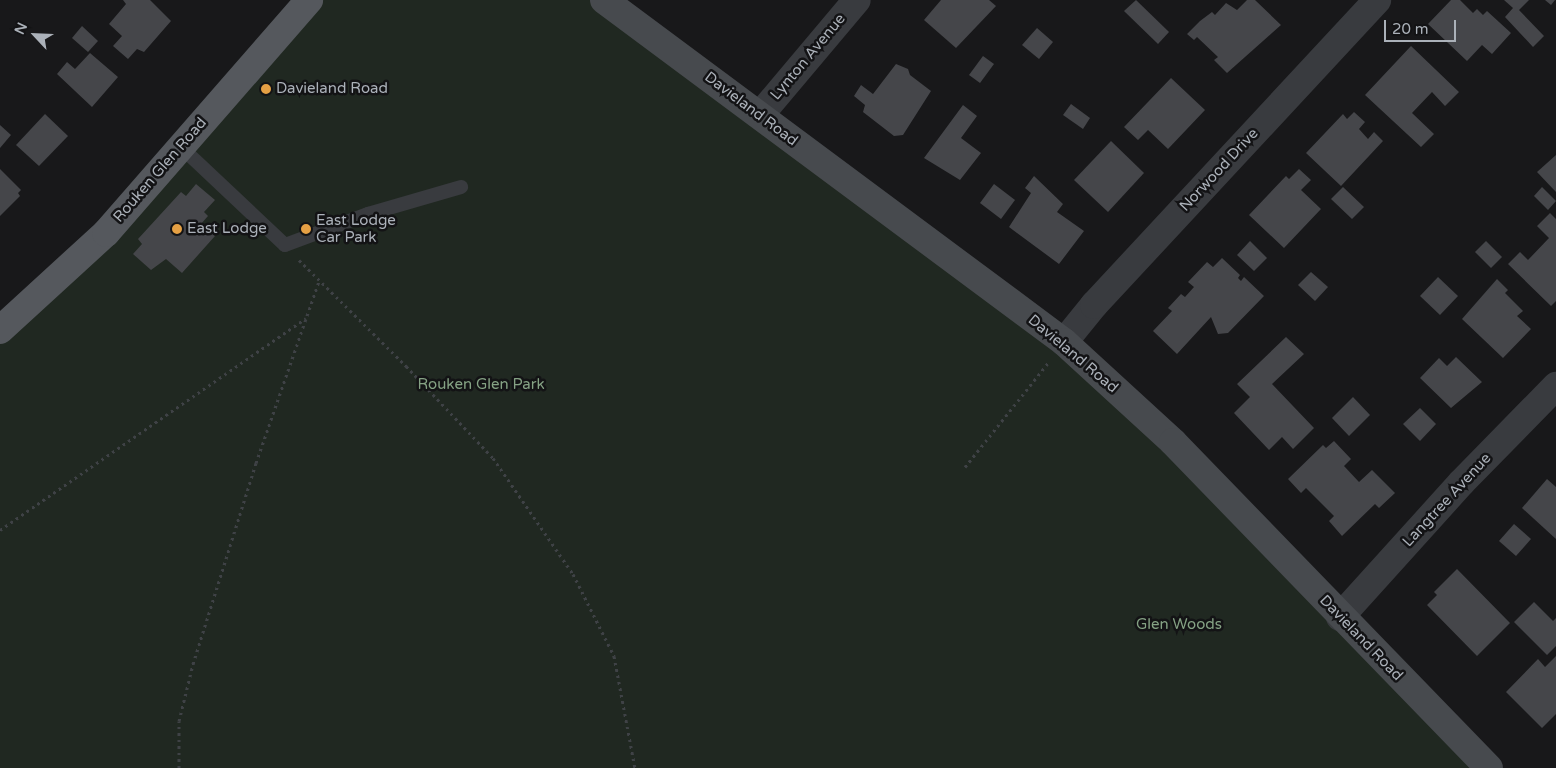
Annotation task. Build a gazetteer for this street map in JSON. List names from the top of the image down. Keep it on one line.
{"streets":{"main road":["Rouken Glen Road"],"street":["Lynton Avenue","Davieland Road","Norwood Drive","Langtree Avenue"]},"crossings":[["Lynton Avenue","Davieland Road"],["Davieland Road","Norwood Drive"],["Davieland Road","Langtree Avenue"]],"parks":["Rouken Glen Park","Glen Woods"],"places":["Davieland Road","East Lodge","East Lodge Car Park"],"scale_bar":"20 m","north":"top left"}
